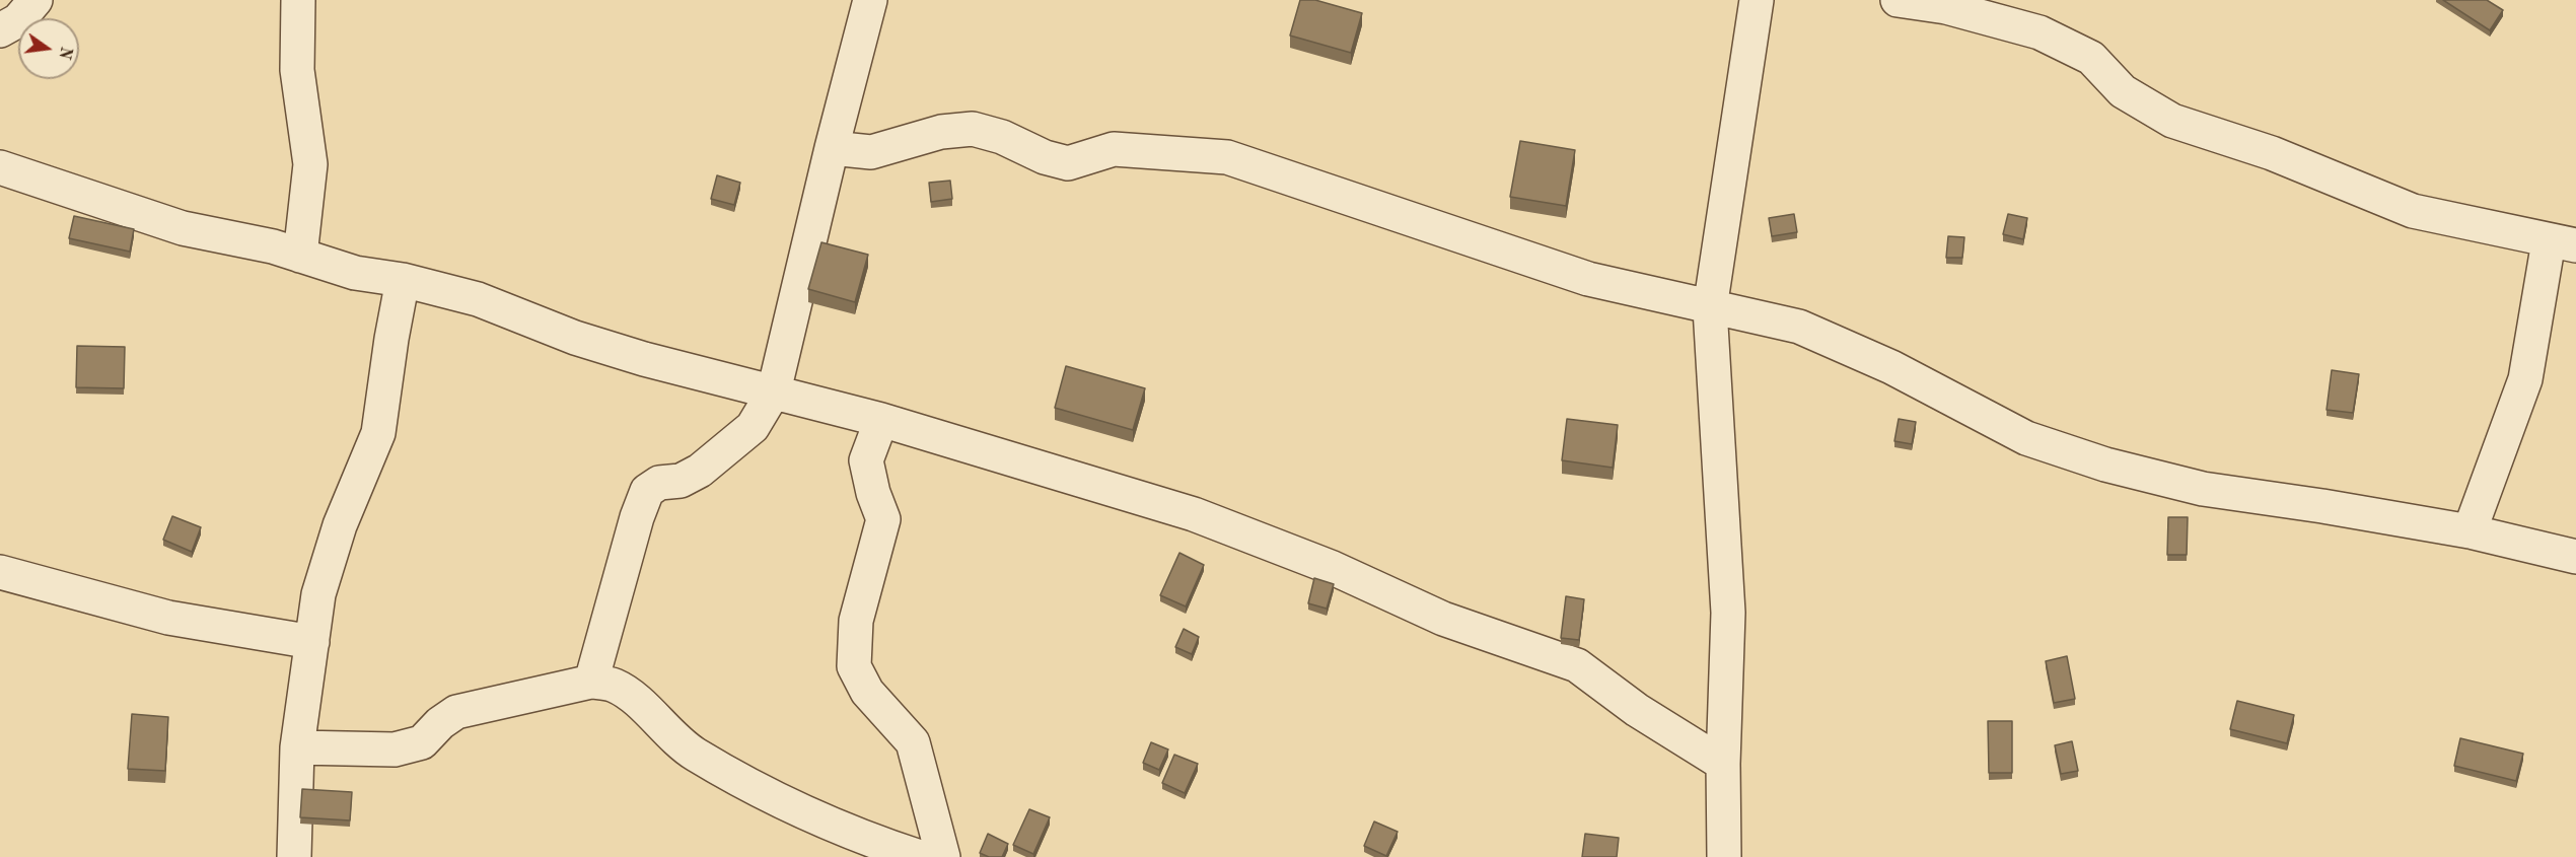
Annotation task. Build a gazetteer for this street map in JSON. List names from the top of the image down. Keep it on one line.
{"north":"right"}
